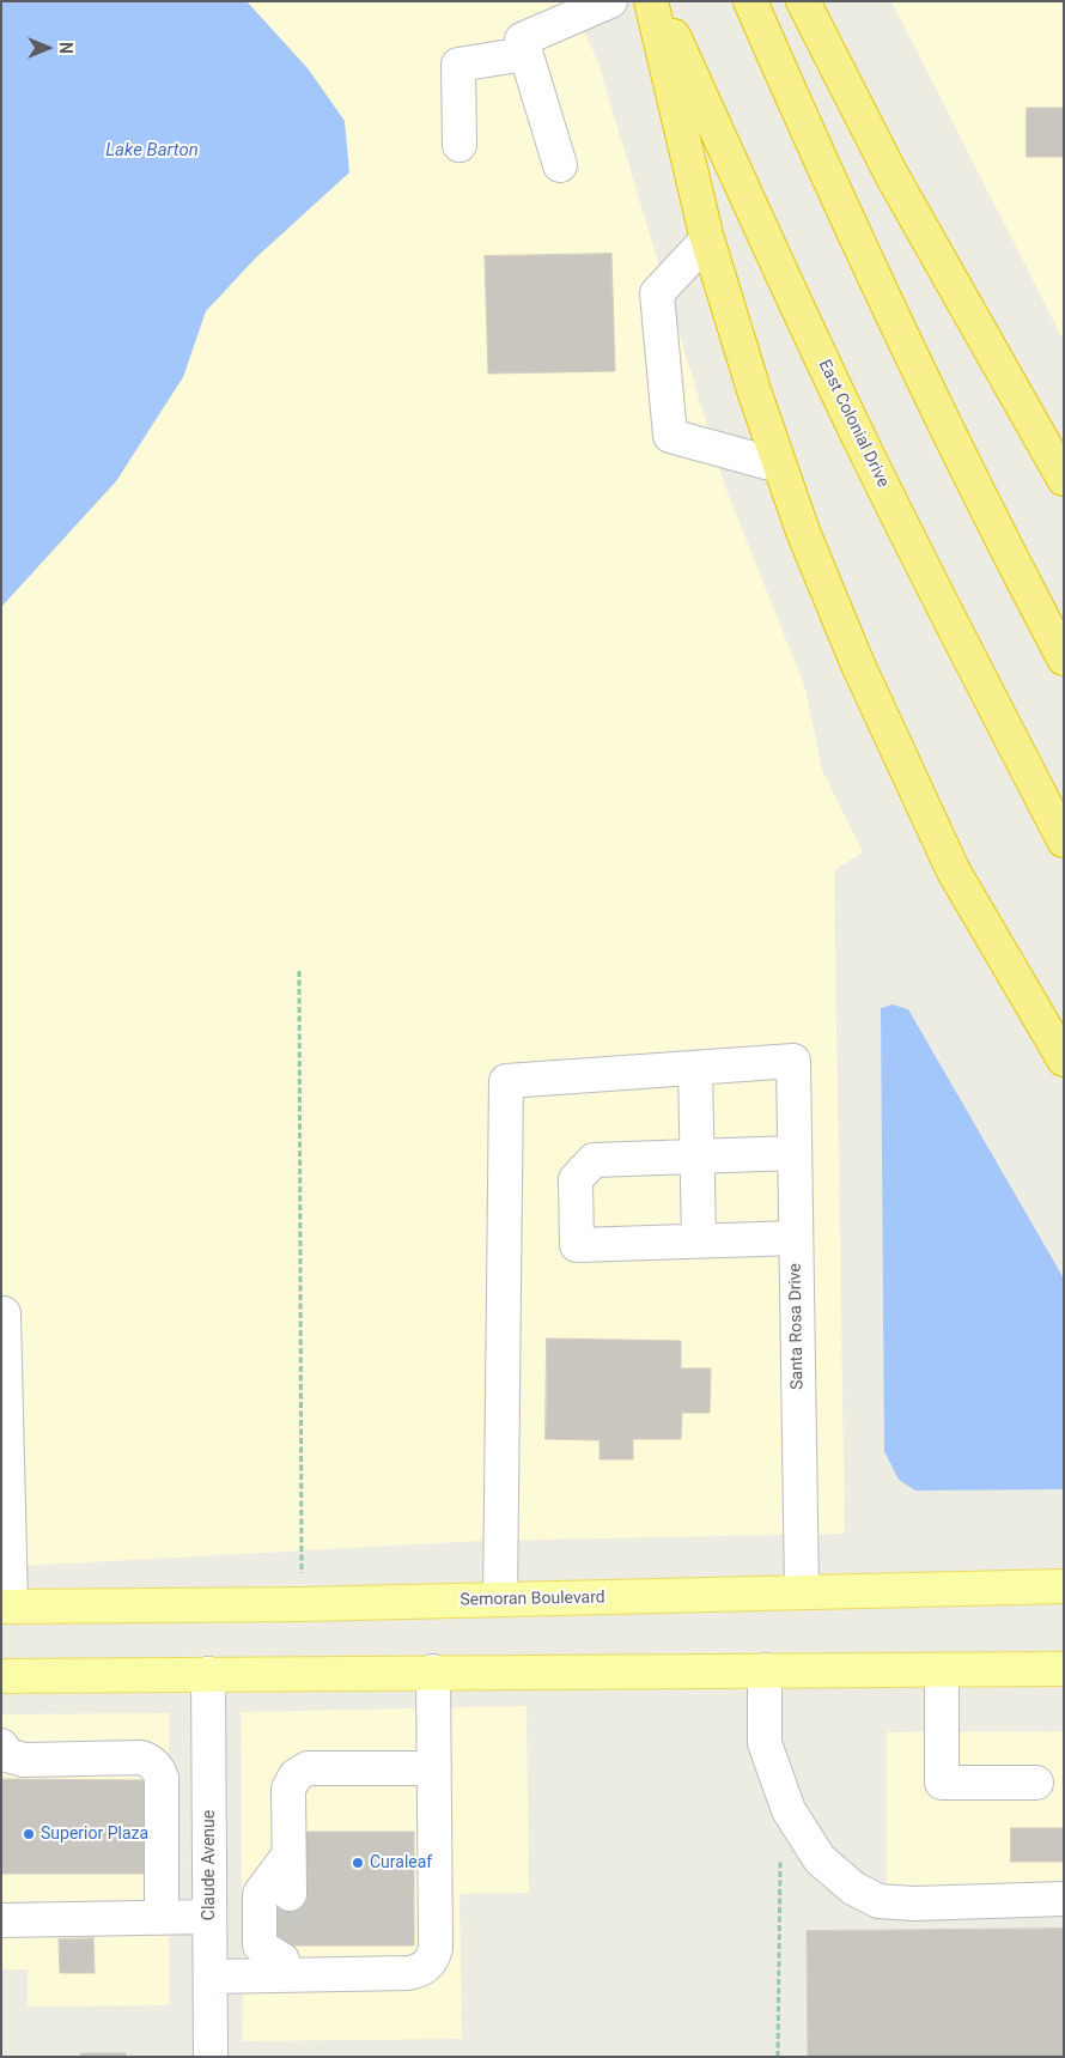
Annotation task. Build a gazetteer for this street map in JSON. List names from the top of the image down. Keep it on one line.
{"streets":{"highway":["East Colonial Drive"],"main road":["Semoran Boulevard"],"street":["Santa Rosa Drive","Claude Avenue"]},"crossings":[["Santa Rosa Drive","Semoran Boulevard"]],"water":["Lake Barton"],"places":["Superior Plaza","Curaleaf"],"north":"right"}
